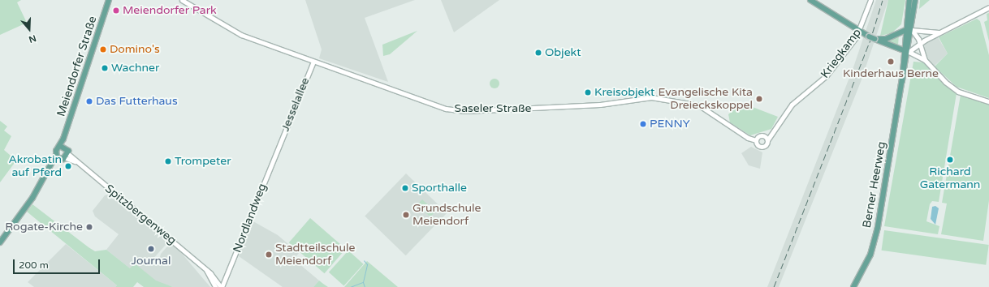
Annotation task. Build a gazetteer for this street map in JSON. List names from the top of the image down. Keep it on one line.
{"streets":{"main road":["Meiendorfer Straße","Berner Heerweg"],"street":["Kriegkamp","Jesselallee","Saseler Straße","Spitzbergenweg","Nordlandweg"]},"crossings":[["Kriegkamp","Saseler Straße"],["Jesselallee","Saseler Straße"],["Jesselallee","Nordlandweg"],["Spitzbergenweg","Nordlandweg"]],"places":["Meiendorfer Park","Domino's","Objekt","Kinderhaus Berne","Wachner","Kreisobjekt","Evangelische Kita Dreieckskoppel","Das Futterhaus","PENNY","Richard Gatermann","Trompeter","Akrobatin auf Pferd","Sporthalle","Grundschule Meiendorf","Rogate-Kirche","Journal","Stadtteilschule Meiendorf"],"scale_bar":"200 m","north":"bottom"}
